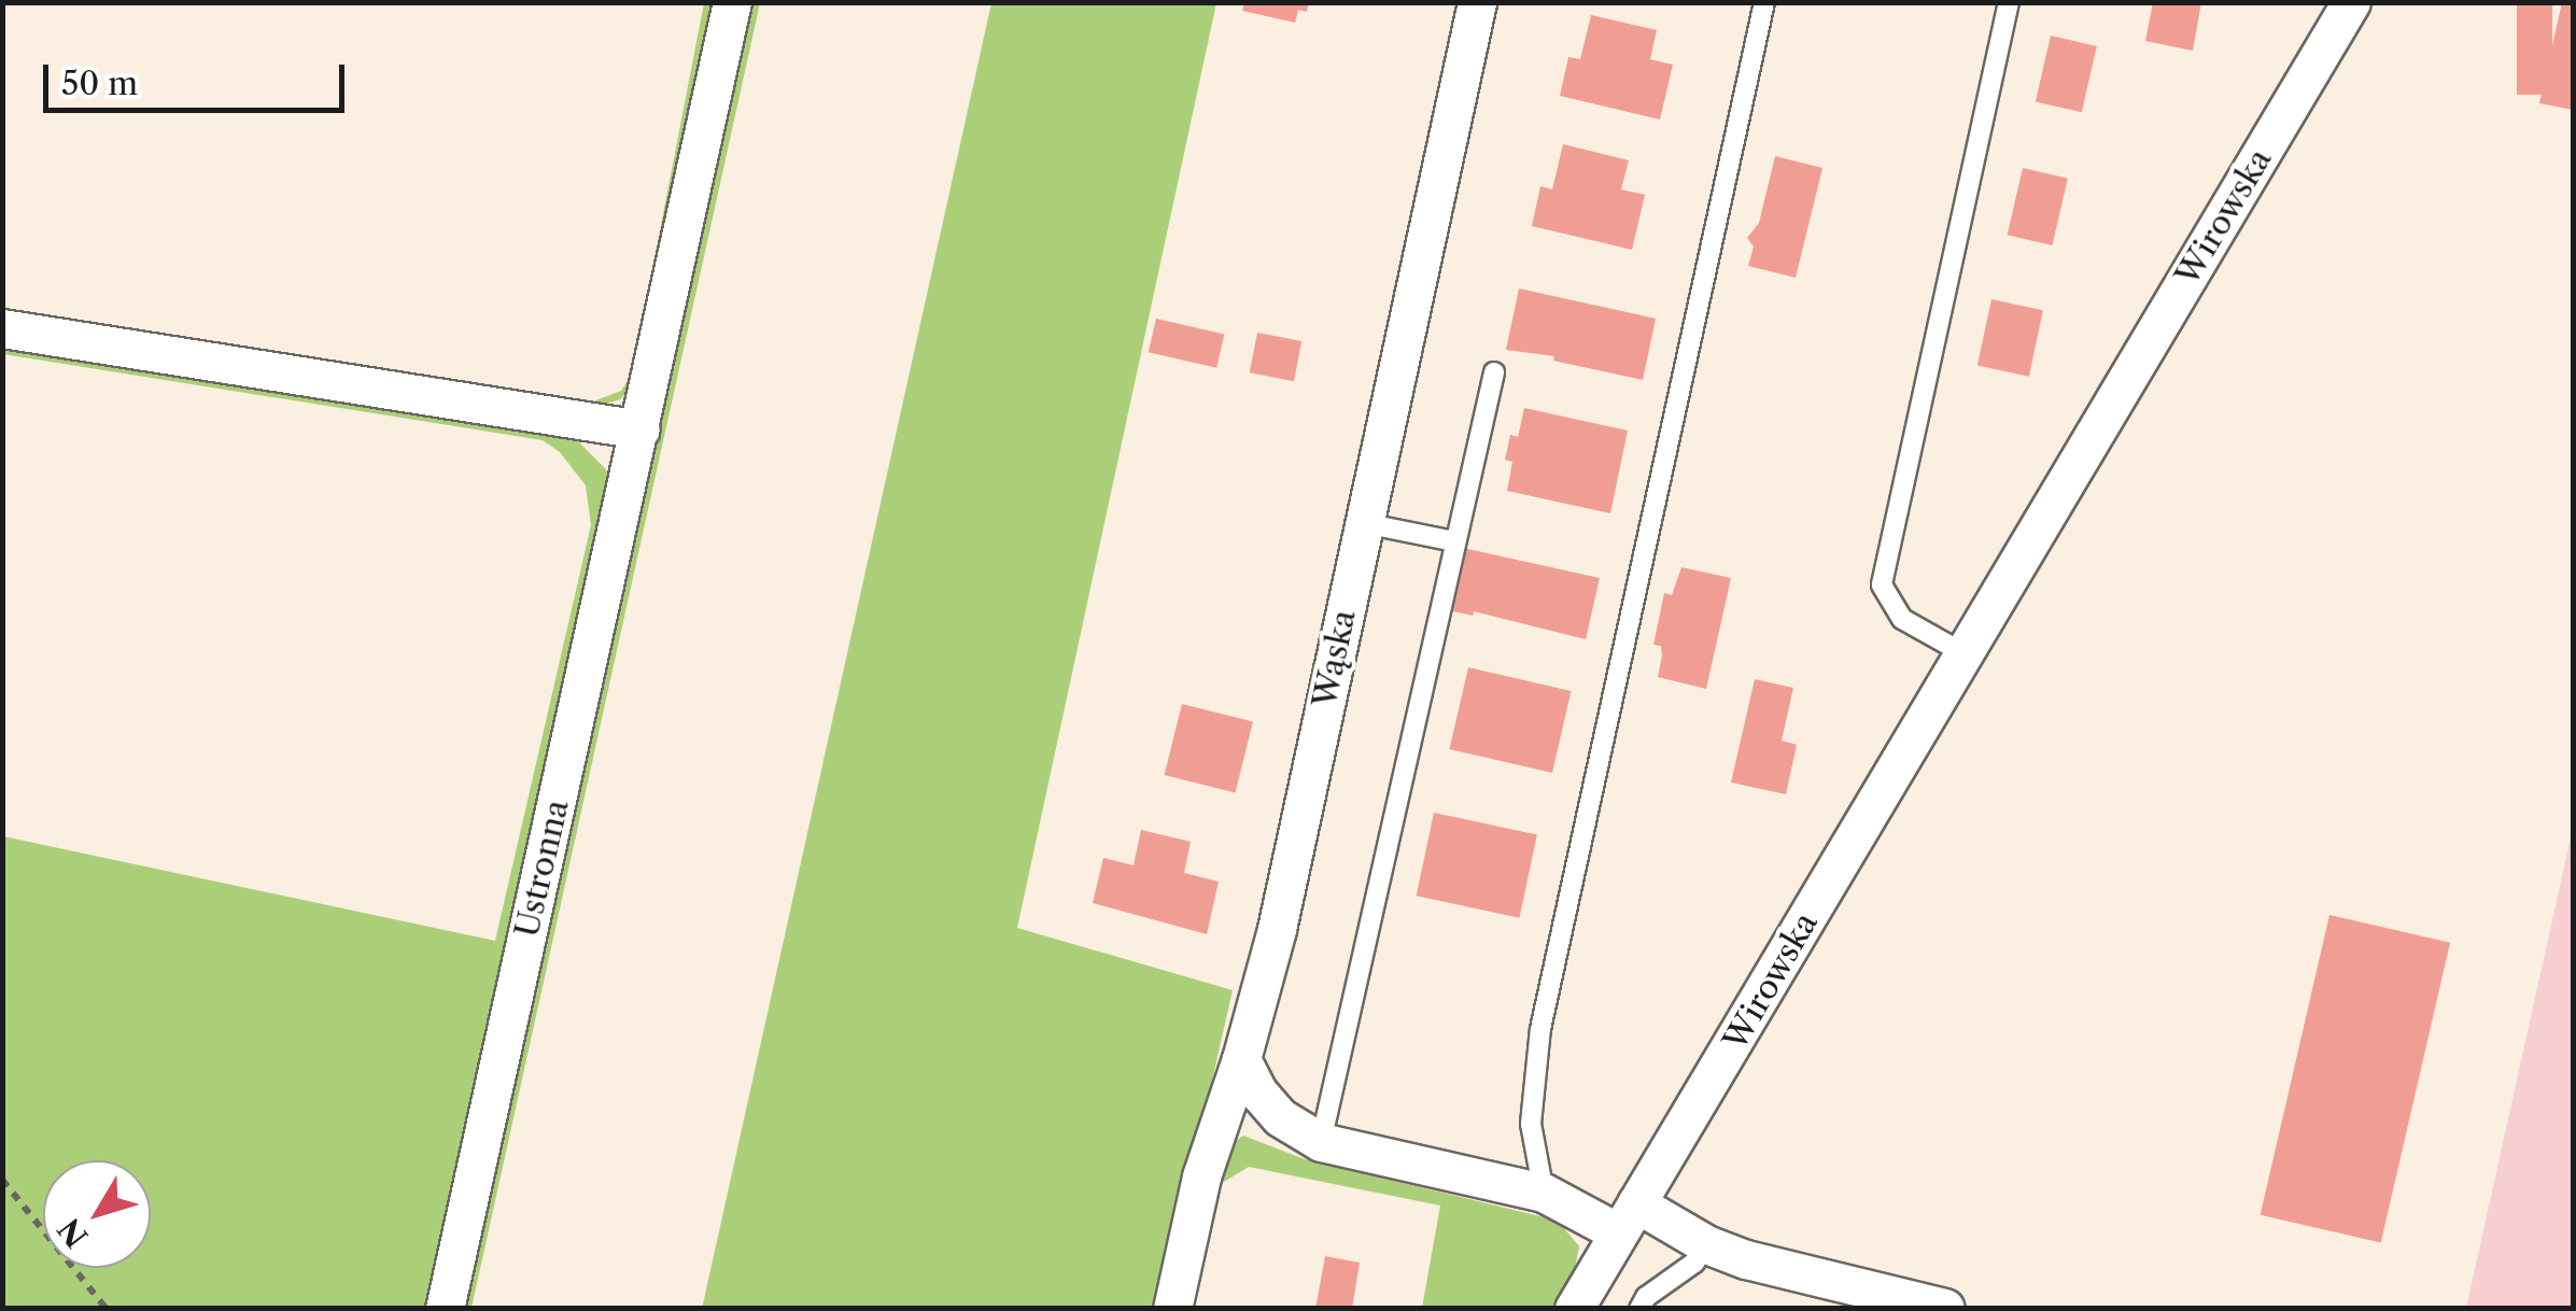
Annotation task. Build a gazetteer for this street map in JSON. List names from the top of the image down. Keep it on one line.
{"streets":{"street":["Wirowska","Wąska","Ustronna"]},"scale_bar":"50 m","north":"bottom left"}
